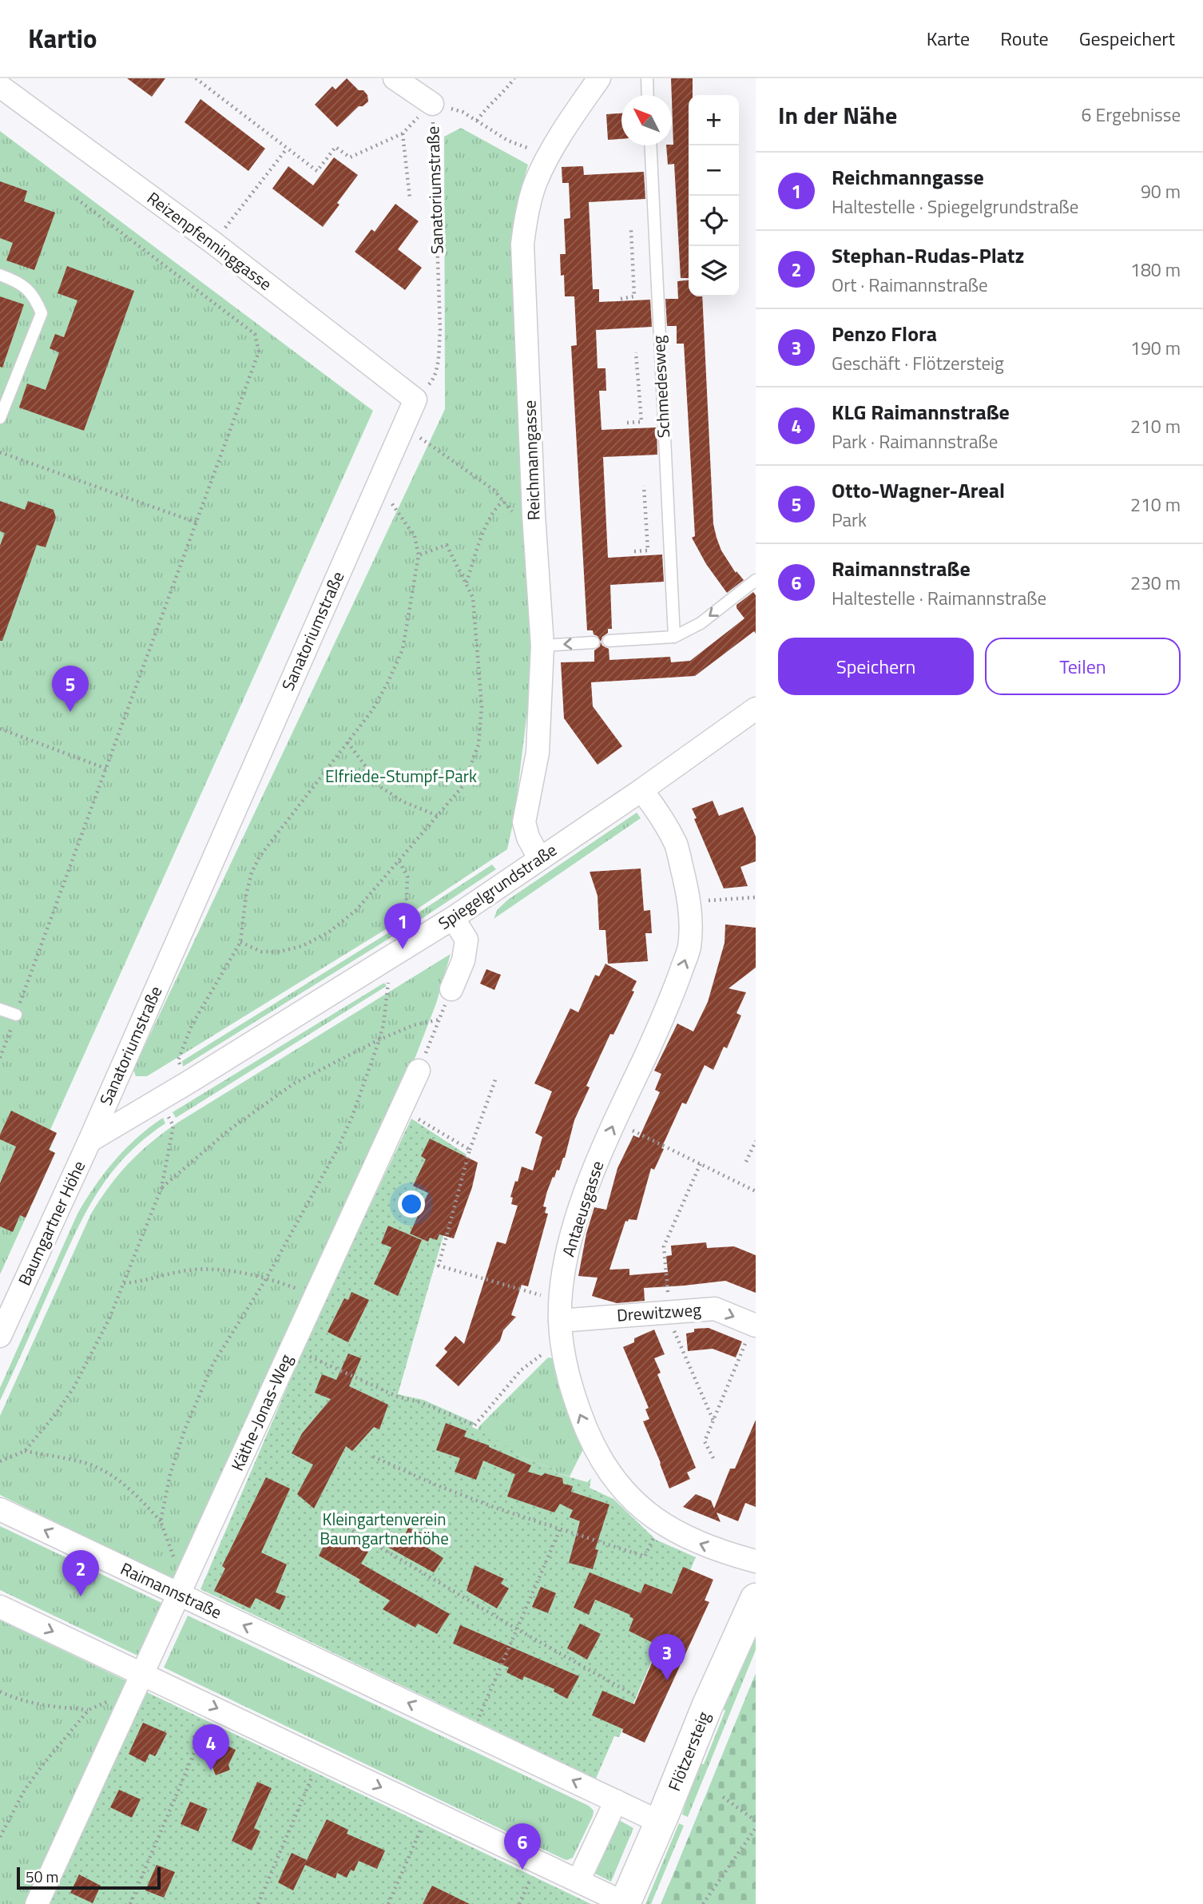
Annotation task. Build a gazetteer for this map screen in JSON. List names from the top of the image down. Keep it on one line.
{"streets":{"main road":["Flötzersteig"],"street":["Sanatoriumstraße","Reizenpfenninggasse","Reichmanngasse","Spiegelgrundstraße","Antaeusgasse","Baumgartner Höhe","Drewitzweg","Käthe-Jonas-Weg","Raimannstraße"],"lane":["Schmedesweg"]},"crossings":[["Sanatoriumstraße","Reizenpfenninggasse"],["Sanatoriumstraße","Spiegelgrundstraße"],["Sanatoriumstraße","Baumgartner Höhe"],["Reichmanngasse","Spiegelgrundstraße"],["Spiegelgrundstraße","Antaeusgasse"],["Spiegelgrundstraße","Baumgartner Höhe"],["Antaeusgasse","Drewitzweg"],["Käthe-Jonas-Weg","Raimannstraße"],["Raimannstraße","Flötzersteig"]],"one_way":["Antaeusgasse","Drewitzweg"],"parks":["Elfriede-Stumpf-Park","Kleingartenverein Baumgartnerhöhe"],"scale_bar":"50 m","north":"top left","page":{"header":"Kartio","nav":["Karte","Route","Gespeichert"],"heading":["In der Nähe","6 Ergebnisse"],"map_buttons":["+","−"],"list":[{"mark":"1","name":"Reichmanngasse","note":"Haltestelle · Spiegelgrundstraße","value":"90 m"},{"mark":"2","name":"Stephan-Rudas-Platz","note":"Ort · Raimannstraße","value":"180 m"},{"mark":"3","name":"Penzo Flora","note":"Geschäft · Flötzersteig","value":"190 m"},{"mark":"4","name":"KLG Raimannstraße","note":"Park · Raimannstraße","value":"210 m"},{"mark":"5","name":"Otto-Wagner-Areal","note":"Park","value":"210 m"},{"mark":"6","name":"Raimannstraße","note":"Haltestelle · Raimannstraße","value":"230 m"}],"buttons":["Speichern","Teilen"],"pins":["5","1","2","3","4","6"],"scale":"50 m"}}
